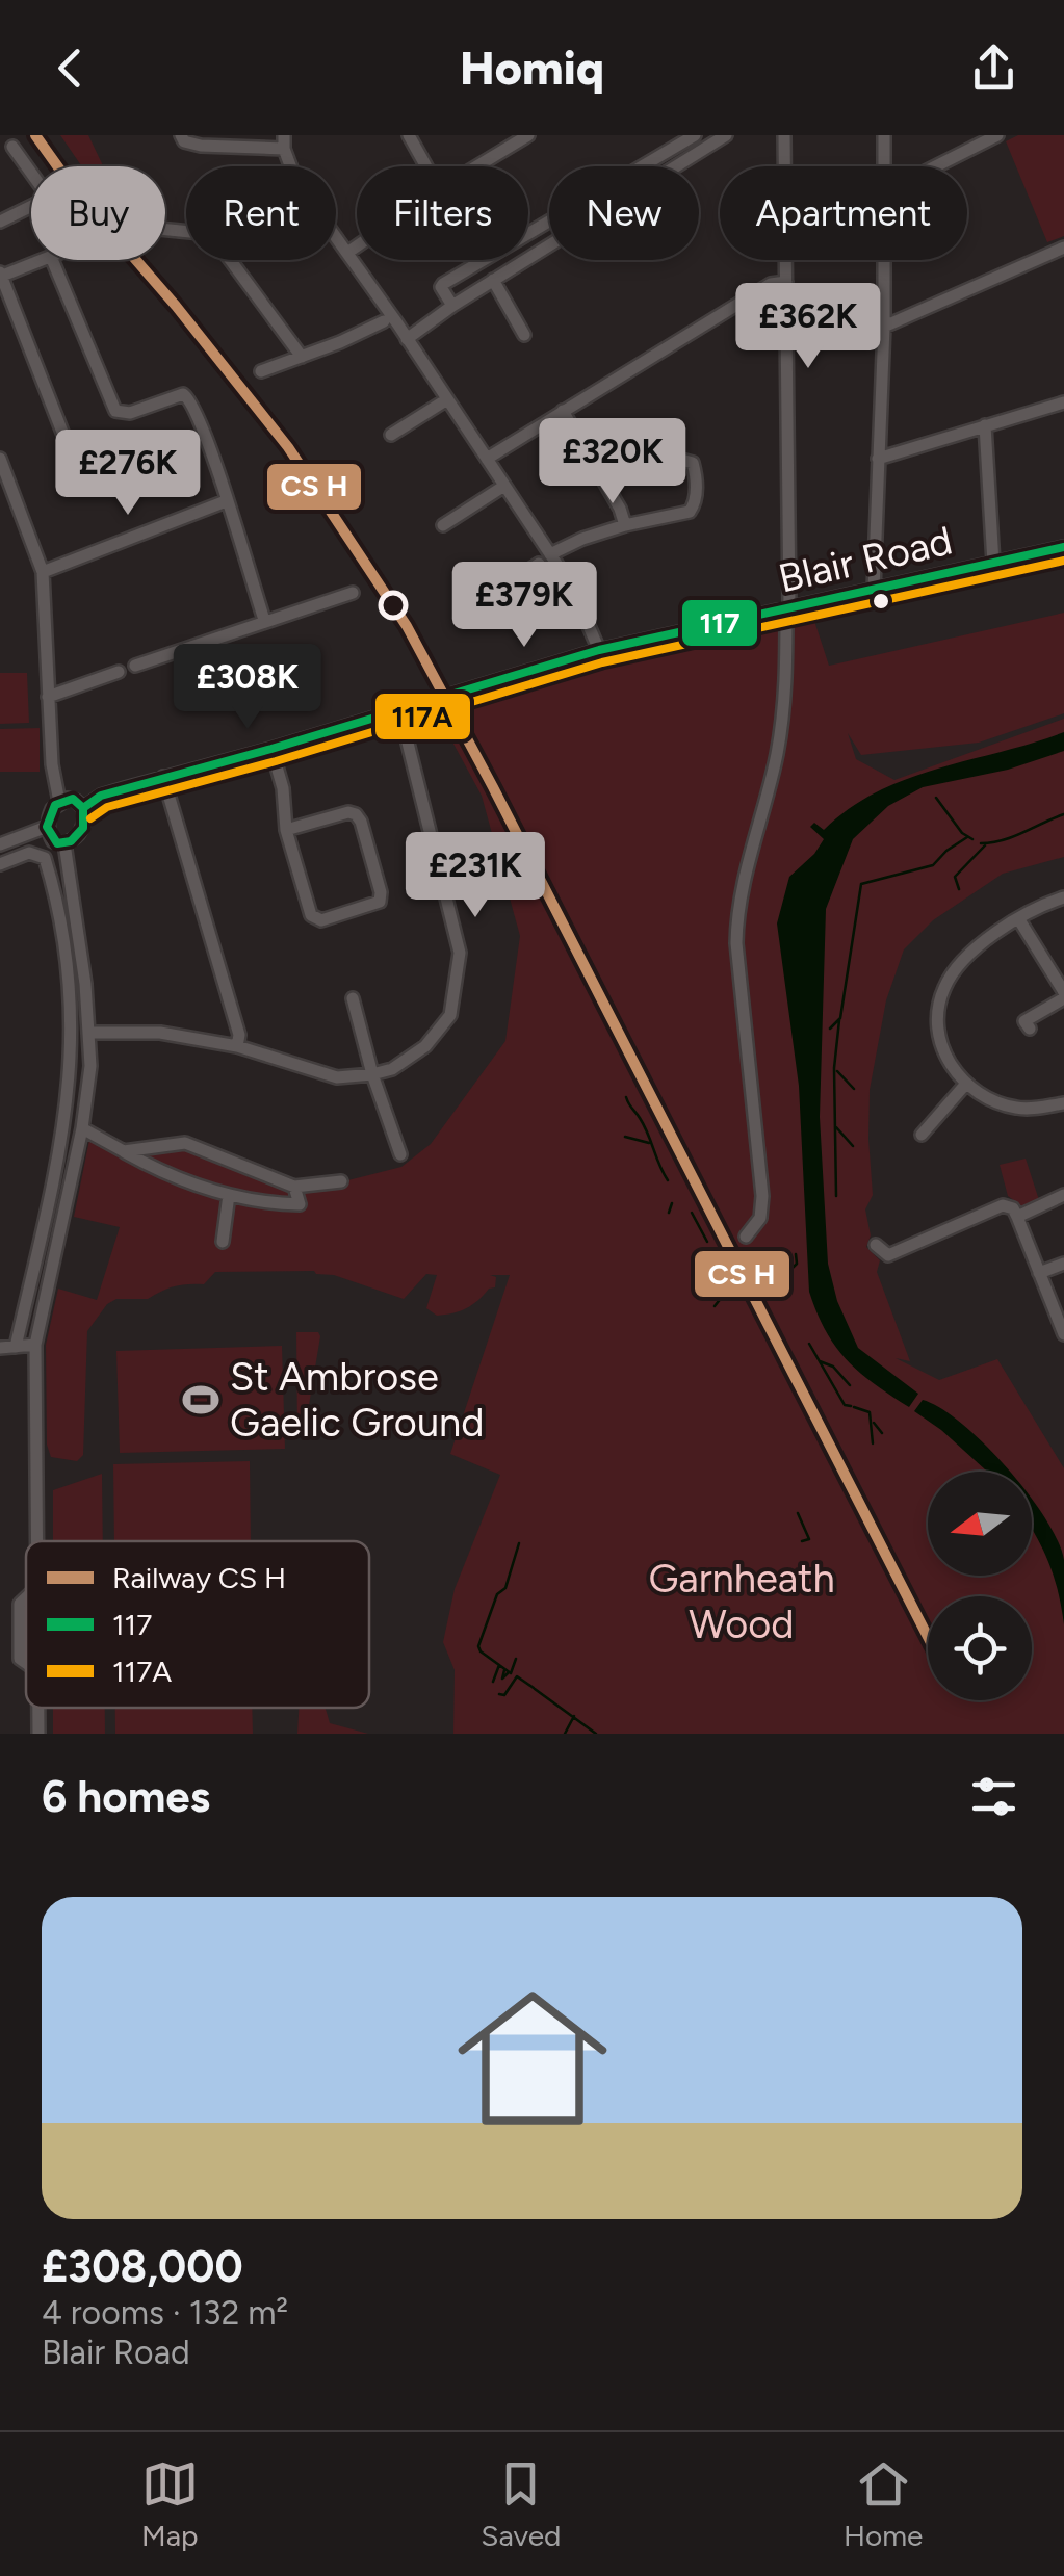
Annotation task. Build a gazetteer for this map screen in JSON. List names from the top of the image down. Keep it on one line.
{"streets":{"street":["Blair Road"]},"parks":["Garnheath Wood"],"places":{"sports":["St Ambrose Gaelic Ground"]},"lines":["transit line 117","transit line 117A"],"legend":["Railway CS H","117","117A"],"north":"left","page":{"header":"Homiq","chip":["Buy","Rent","Filters","New","Apartment"],"price":["£362K","£320K","£276K","£379K","£308K","£231K"],"heading":"6 homes","list":[{"name":"£308,000","note":"4 rooms · 132 m² · Blair Road"}],"tabs":["Map","Saved","Home"]}}
